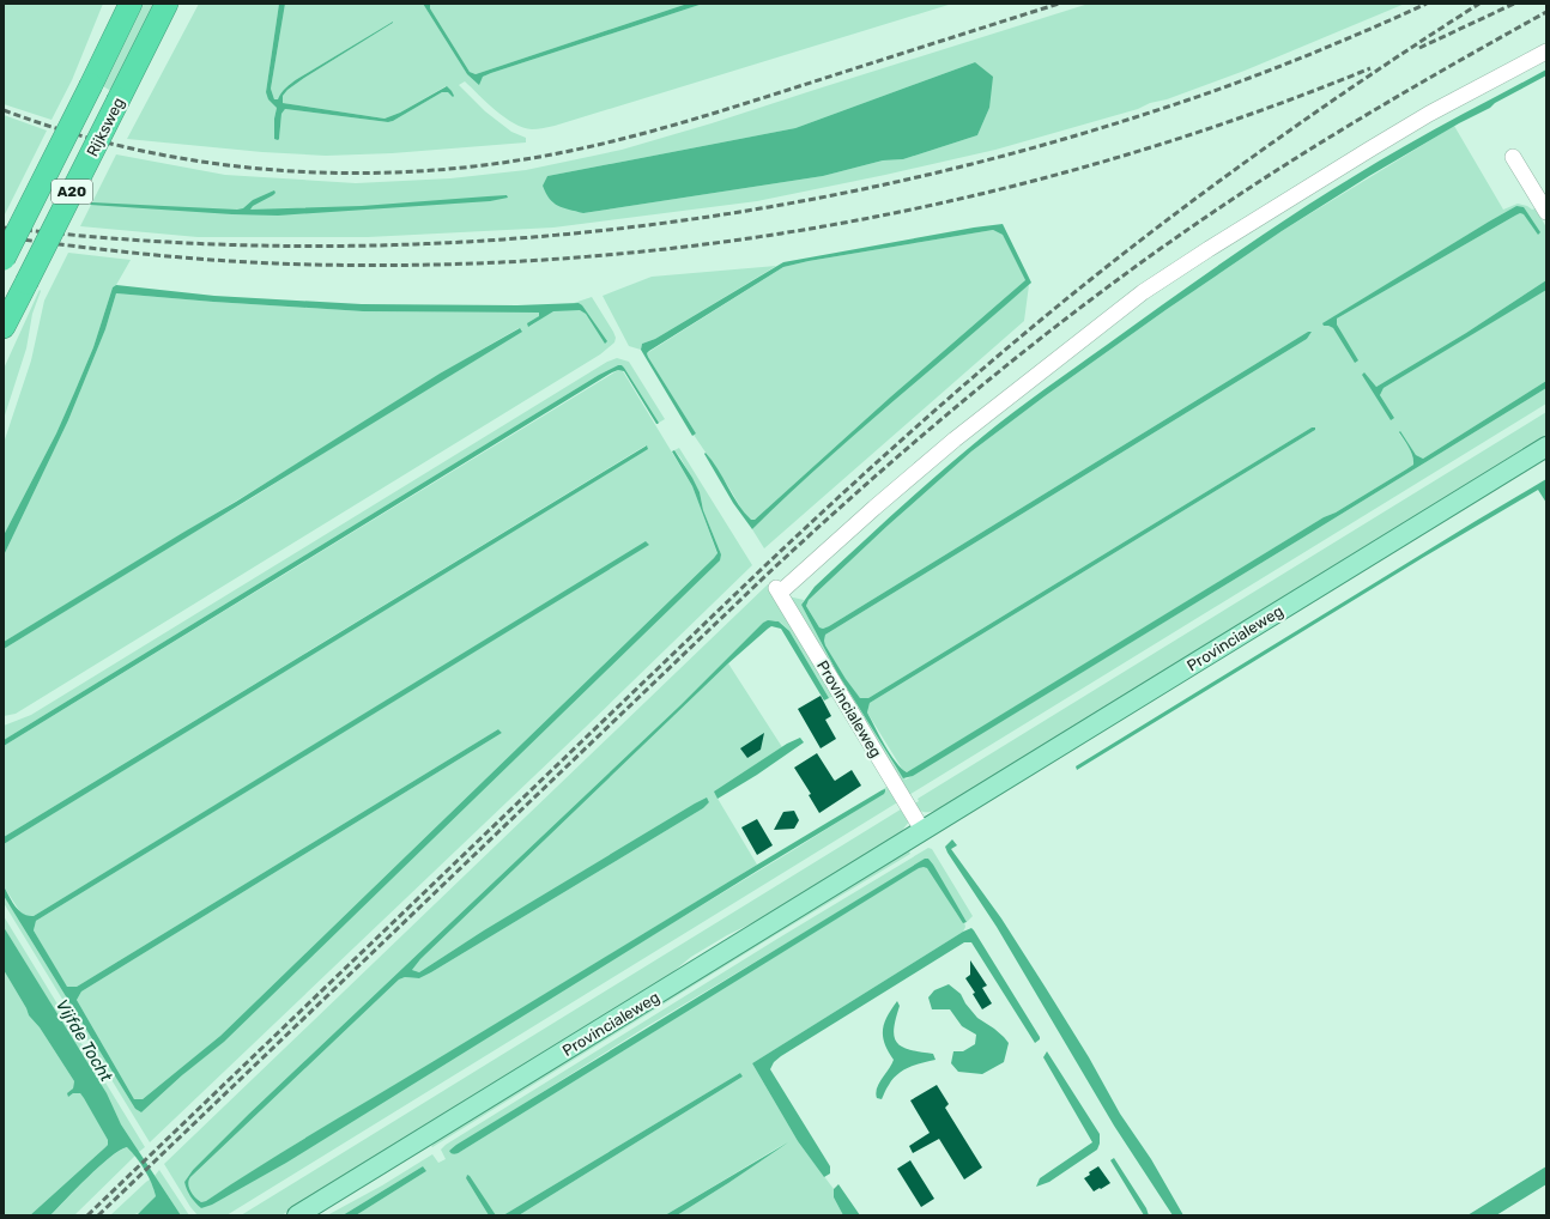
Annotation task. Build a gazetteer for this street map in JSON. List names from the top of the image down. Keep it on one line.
{"streets":{"highway":["Rijksweg","A20"],"main road":["Provincialeweg"]},"water":["Vijfde Tocht"]}
